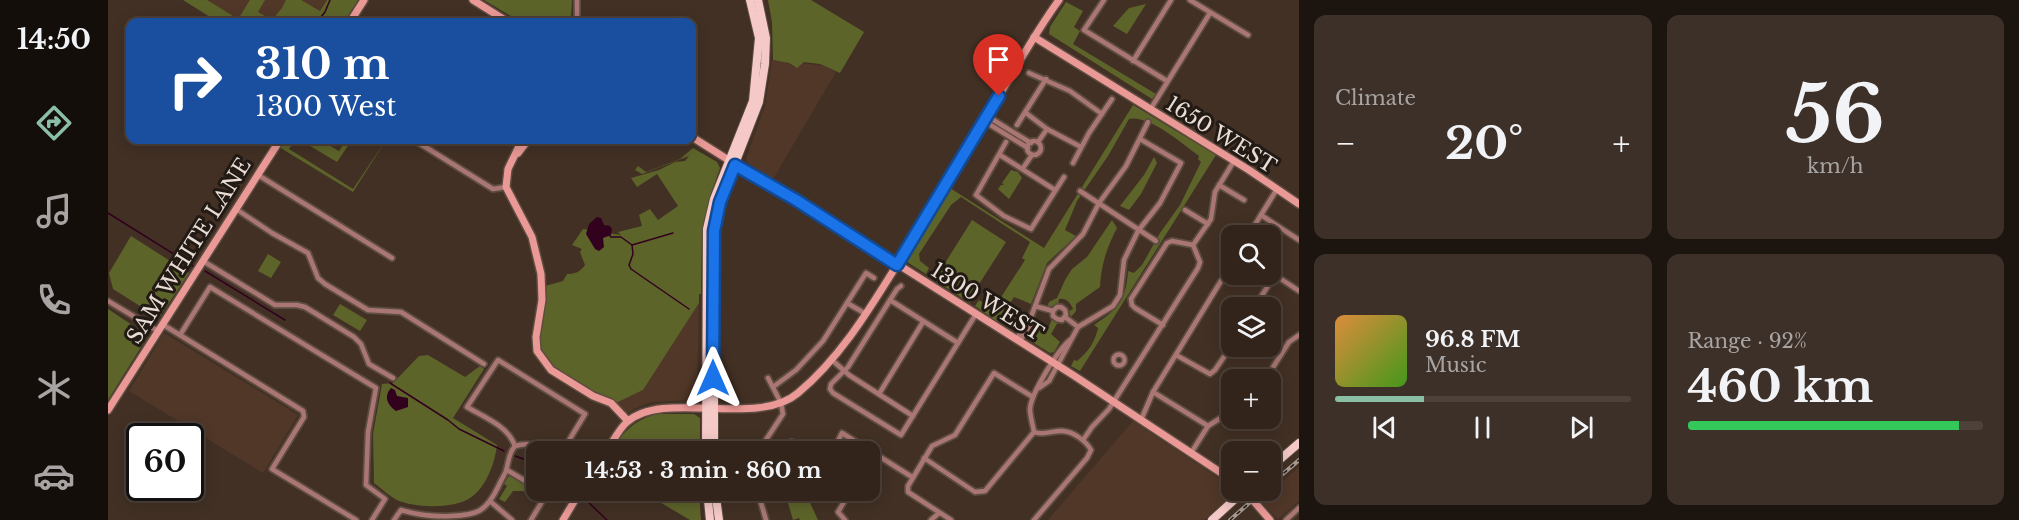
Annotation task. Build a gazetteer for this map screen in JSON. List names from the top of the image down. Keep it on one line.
{"streets":{"street":["1650 WEST","SAM WHITE LANE","1300 WEST"]},"page":{"tabs":"14:50","tile":["Climate",["56","km/h"],["Range · 92%","460 km"]],"turn":["310 m","1300 West"],"heat":["−","20°","+"],"map_buttons":["+","−"],"song":["96.8 FM","Music"],"limit":"60","trip":"14:53 · 3 min · 860 m"}}
